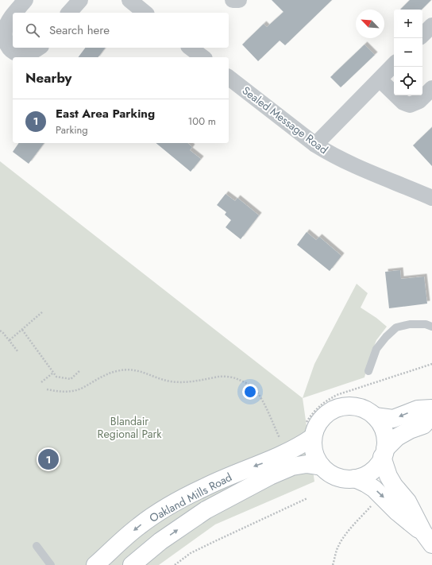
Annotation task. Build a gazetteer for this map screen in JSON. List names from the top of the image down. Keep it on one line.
{"streets":{"street":["Sealed Message Road","Oakland Mills Road"]},"parks":["Blandair Regional Park"],"north":"top left","page":{"map_buttons":["+","−"],"search":"Search here","heading":"Nearby","list":[{"mark":"1","name":"East Area Parking","note":"Parking","value":"100 m"}],"pins":"1"}}
